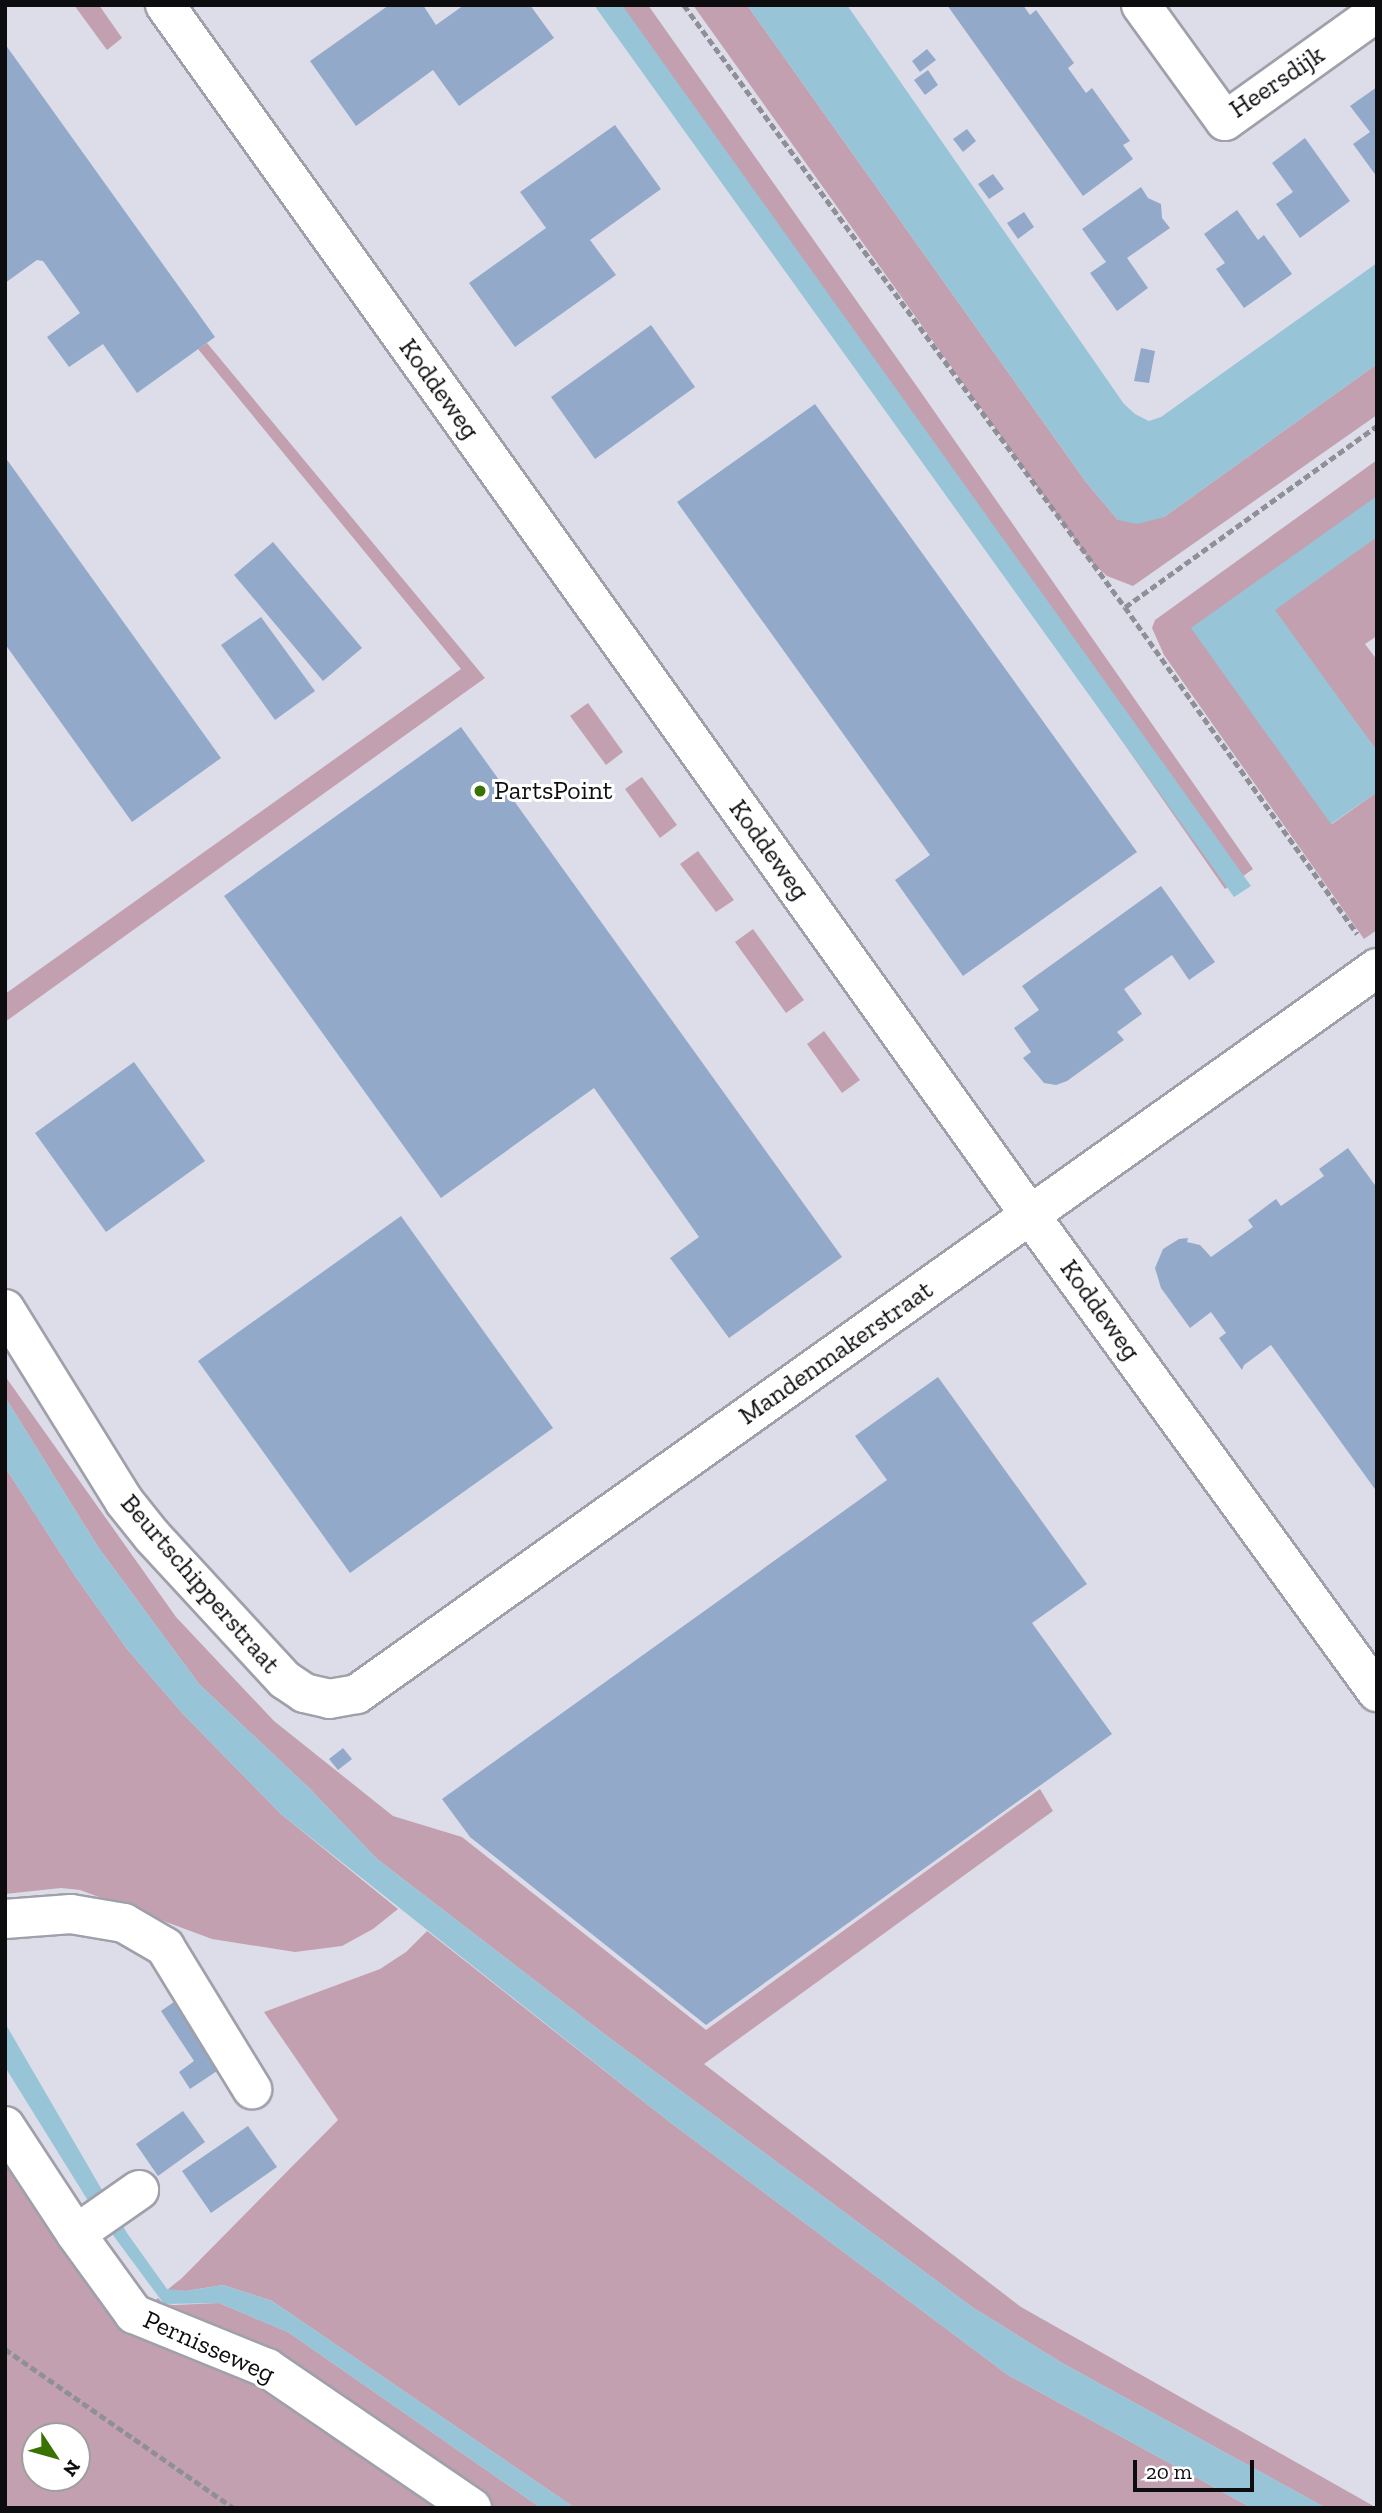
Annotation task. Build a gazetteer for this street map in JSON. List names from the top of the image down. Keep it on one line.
{"streets":{"street":["Heersdijk","Koddeweg","Mandenmakerstraat","Beurtschipperstraat","Pernisseweg"]},"crossings":[["Koddeweg","Mandenmakerstraat"],["Mandenmakerstraat","Beurtschipperstraat"]],"places":["PartsPoint"],"scale_bar":"20 m","north":"bottom right"}
